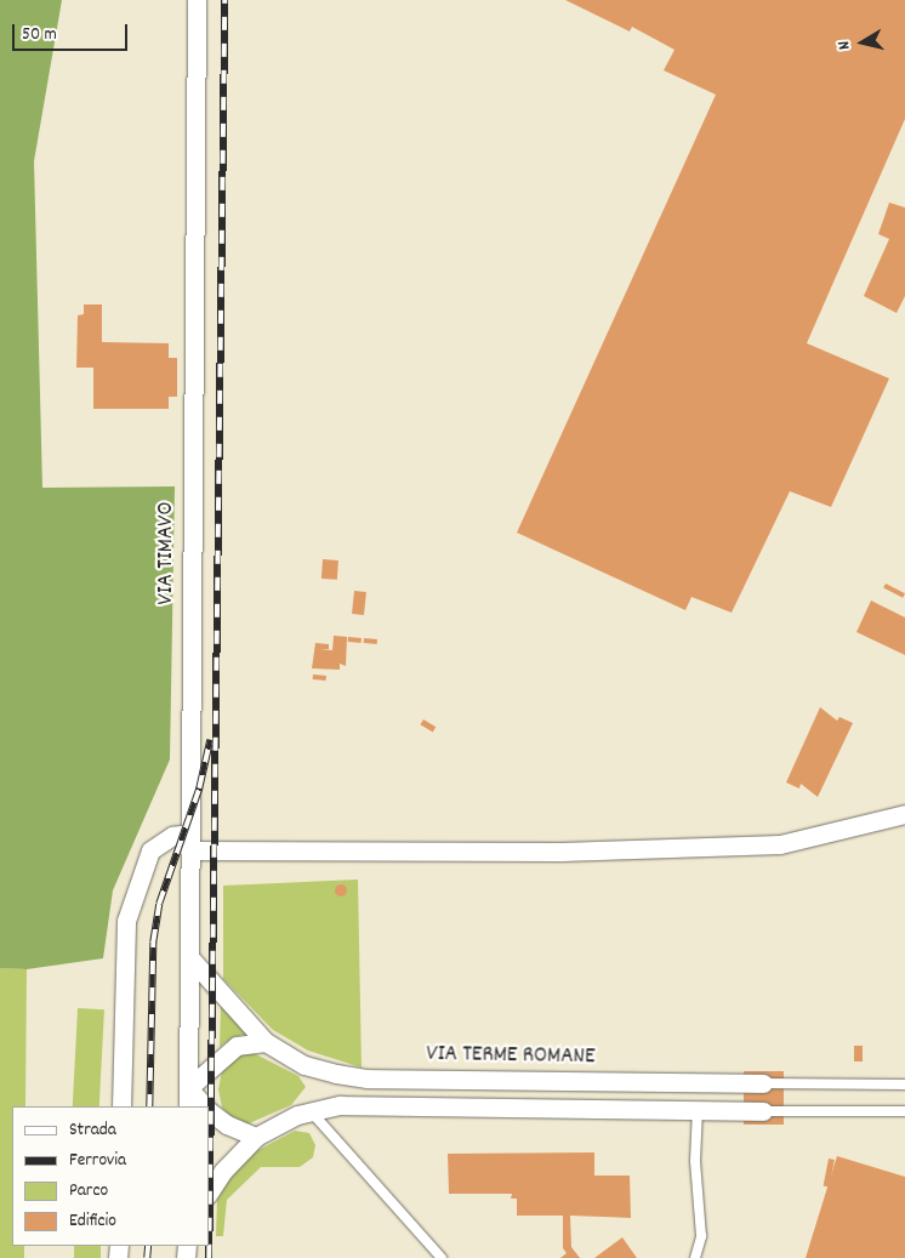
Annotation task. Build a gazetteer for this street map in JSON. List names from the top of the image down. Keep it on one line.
{"streets":{"street":["VIA TIMAVO","VIA TERME ROMANE"]},"crossings":[["VIA TIMAVO","VIA TERME ROMANE"]],"legend":["Strada","Ferrovia","Parco","Edificio"],"scale_bar":"50 m","north":"left"}
